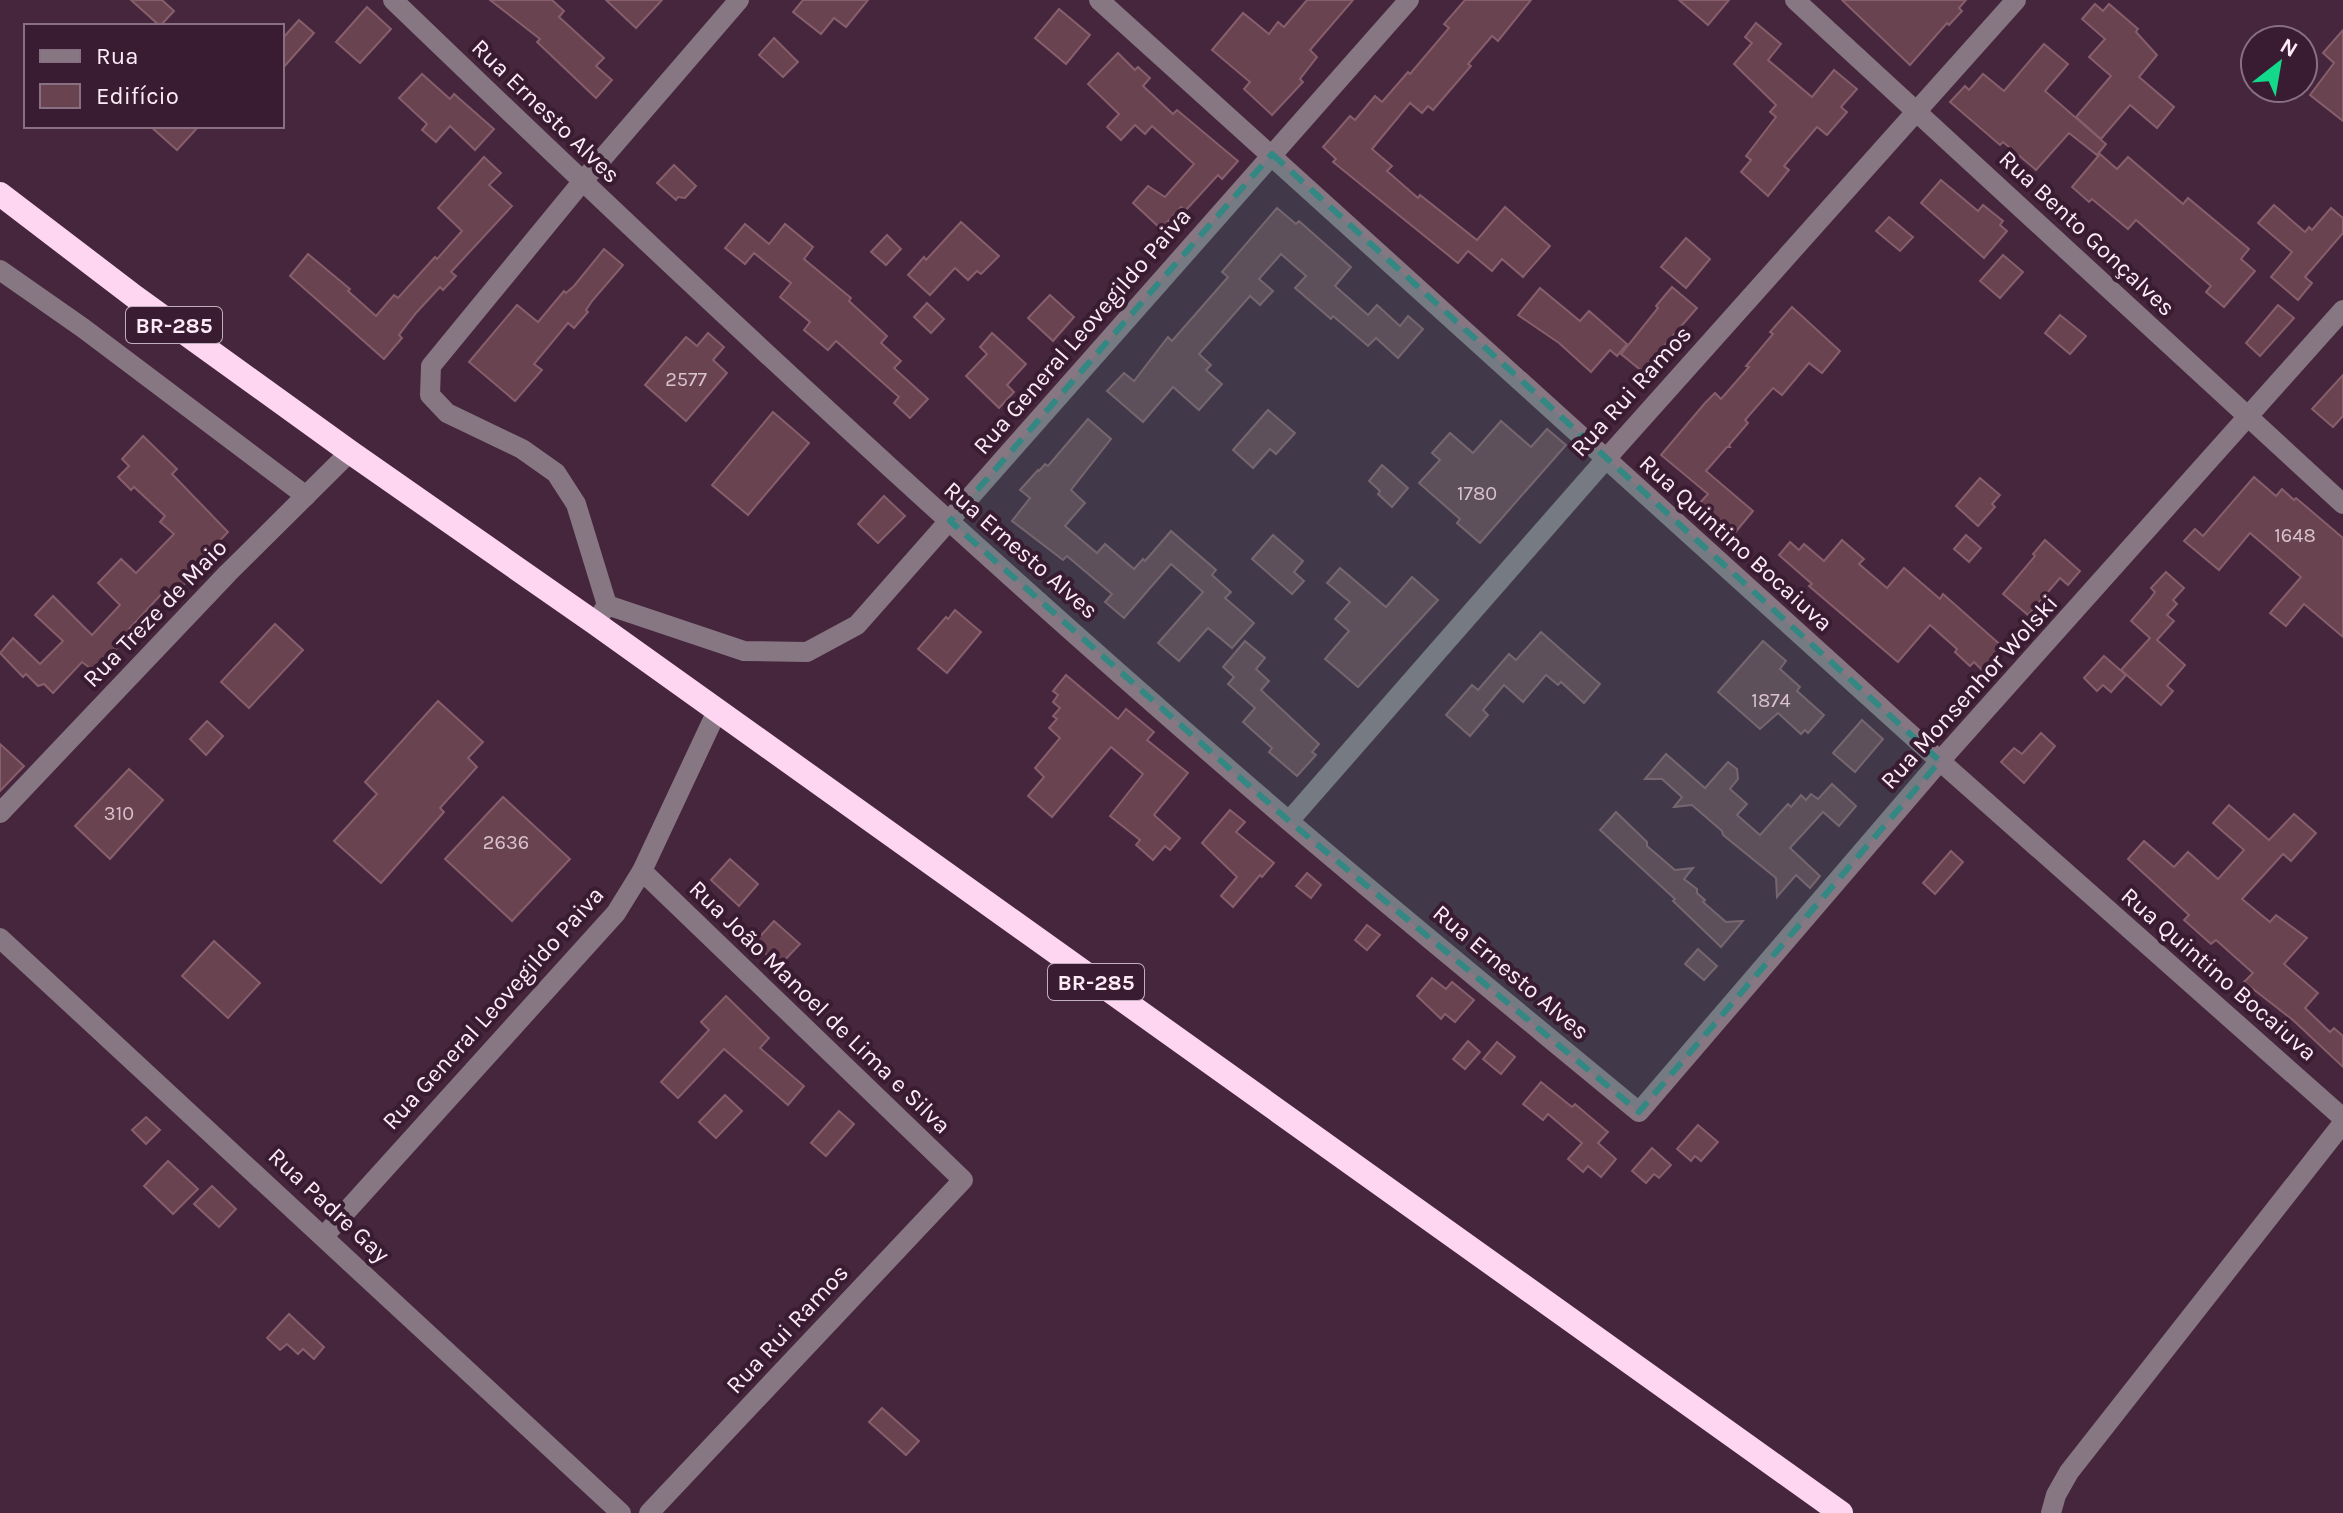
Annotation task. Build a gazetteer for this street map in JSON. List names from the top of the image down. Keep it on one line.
{"streets":{"highway":["BR-285"],"street":["Rua Ernesto Alves","Rua Bento Gonçalves","Rua General Leovegildo Paiva","Rua Rui Ramos","Rua Quintino Bocaiuva","Rua Treze de Maio","Rua Monsenhor Wolski","Rua João Manoel de Lima e Silva","Rua Padre Gay"]},"crossings":[["Rua Ernesto Alves","Rua General Leovegildo Paiva"],["Rua Ernesto Alves","Rua Rui Ramos"],["Rua Ernesto Alves","Rua Monsenhor Wolski"],["Rua Bento Gonçalves","Rua Rui Ramos"],["Rua Bento Gonçalves","Rua Monsenhor Wolski"],["BR-285","Rua General Leovegildo Paiva"],["BR-285","Rua Treze de Maio"],["Rua General Leovegildo Paiva","Rua Quintino Bocaiuva"],["Rua General Leovegildo Paiva","Rua João Manoel de Lima e Silva"],["Rua General Leovegildo Paiva","Rua Padre Gay"],["Rua Rui Ramos","Rua Quintino Bocaiuva"],["Rua Rui Ramos","Rua João Manoel de Lima e Silva"],["Rua Quintino Bocaiuva","Rua Monsenhor Wolski"]],"house_numbers":["2577","1780","1648","1874","310","2636"],"legend":["Rua","Edifício"],"north":"top right"}
